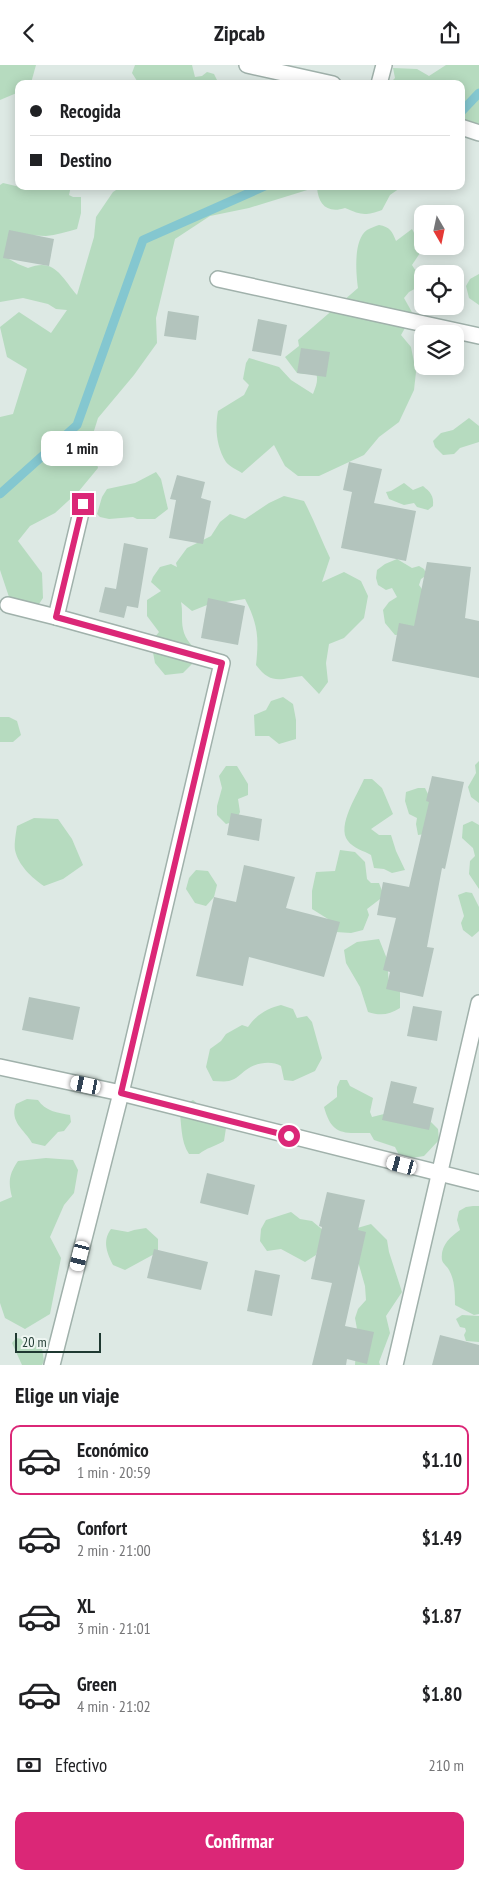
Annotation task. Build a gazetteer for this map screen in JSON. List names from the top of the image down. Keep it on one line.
{"scale_bar":"20 m","north":"bottom","page":{"header":"Zipcab","banner":["Recogida","Destino"],"bubble":"1 min","scale":"20 m","heading":"Elige un viaje","list":[{"name":"Económico","note":"1 min · 20:59","value":"$1.10"},{"name":"Confort","note":"2 min · 21:00","value":"$1.49"},{"name":"XL","note":"3 min · 21:01","value":"$1.87"},{"name":"Green","note":"4 min · 21:02","value":"$1.80"}],"pay":["Efectivo","210 m"],"buttons":"Confirmar"}}
